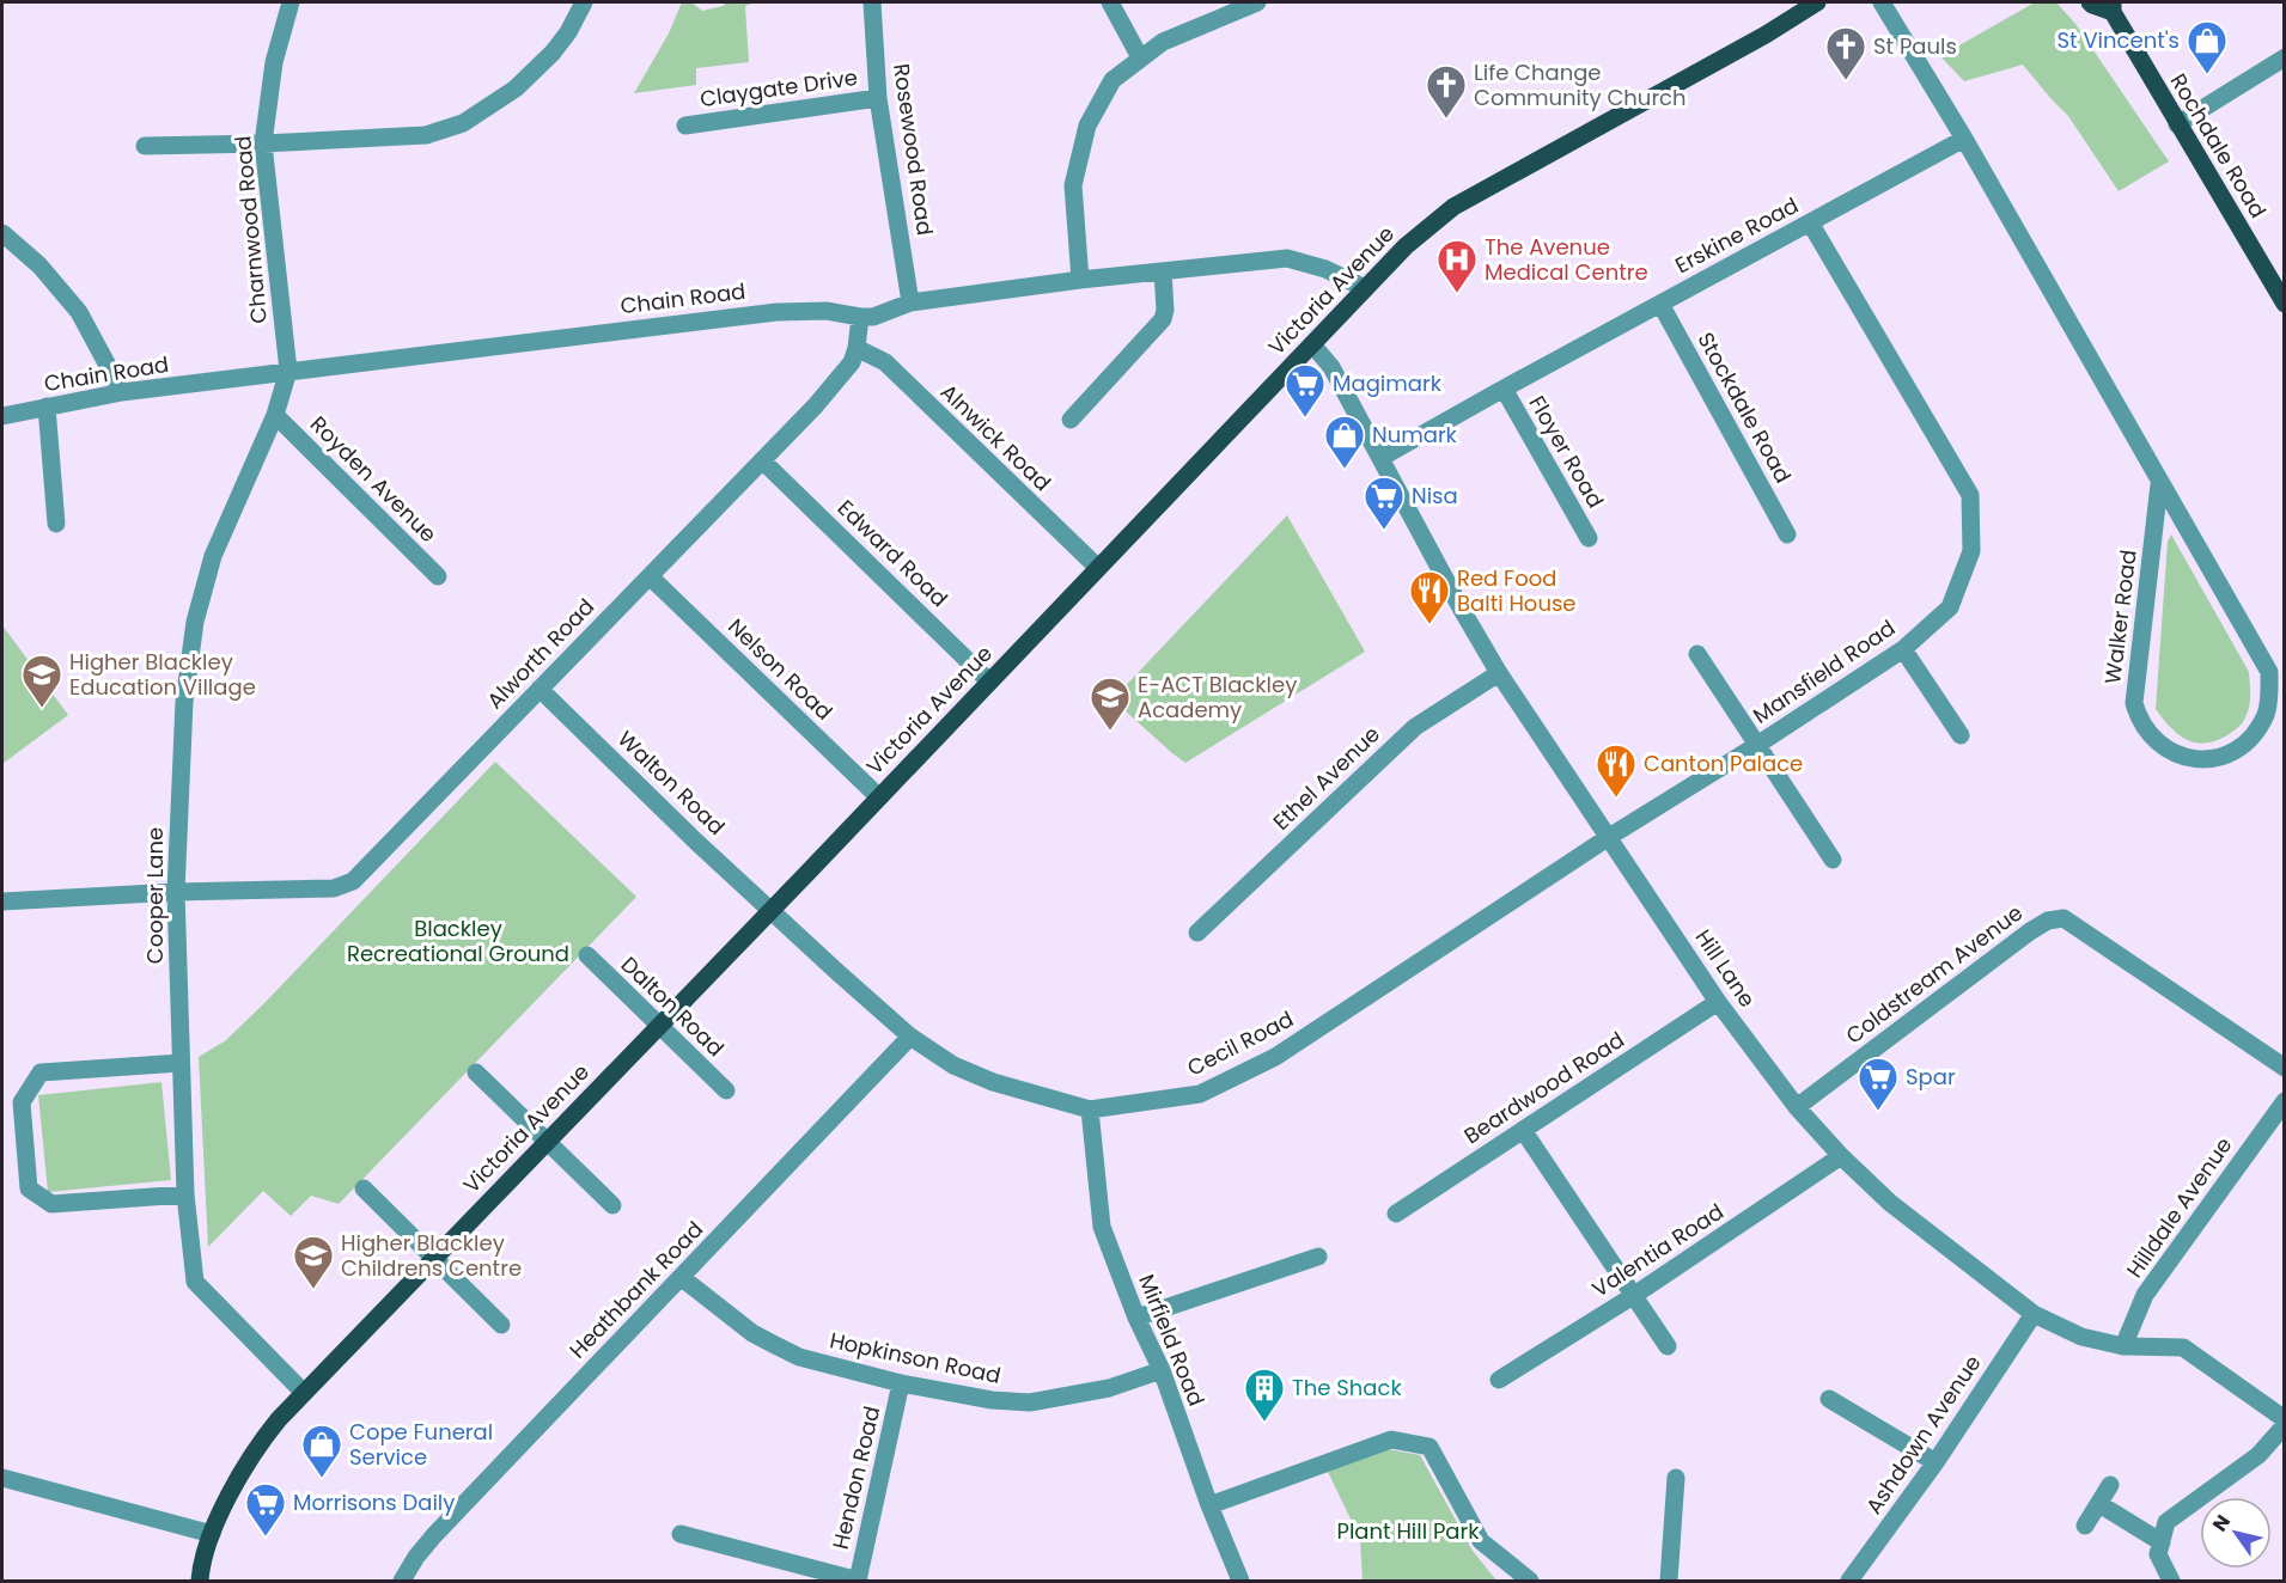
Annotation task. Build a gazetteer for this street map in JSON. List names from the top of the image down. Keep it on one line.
{"streets":{"main road":["Rochdale Road","Victoria Avenue"],"street":["Claygate Drive","Rosewood Road","Charnwood Road","Erskine Road","Chain Road","Stockdale Road","Alnwick Road","Floyer Road","Royden Avenue","Edward Road","Walker Road","Alworth Road","Nelson Road","Mansfield Road","Ethel Avenue","Walton Road","Cooper Lane","Hill Lane","Coldstream Avenue","Dalton Road","Cecil Road","Beardwood Road","Hilldale Avenue","Valentia Road","Heathbank Road","Mirfield Road","Hopkinson Road","Ashdown Avenue","Hendon Road"]},"crossings":[["Claygate Drive","Rosewood Road"],["Rosewood Road","Chain Road"],["Charnwood Road","Chain Road"],["Charnwood Road","Cooper Lane"],["Erskine Road","Stockdale Road"],["Erskine Road","Floyer Road"],["Erskine Road","Walker Road"],["Erskine Road","Mansfield Road"],["Erskine Road","Hill Lane"],["Victoria Avenue","Chain Road"],["Victoria Avenue","Alnwick Road"],["Victoria Avenue","Edward Road"],["Victoria Avenue","Nelson Road"],["Victoria Avenue","Walton Road"],["Victoria Avenue","Cooper Lane"],["Victoria Avenue","Hill Lane"],["Victoria Avenue","Dalton Road"],["Victoria Avenue","Cecil Road"],["Chain Road","Alworth Road"],["Chain Road","Cooper Lane"],["Alnwick Road","Alworth Road"],["Royden Avenue","Cooper Lane"],["Edward Road","Alworth Road"],["Alworth Road","Nelson Road"],["Alworth Road","Walton Road"],["Alworth Road","Cooper Lane"],["Mansfield Road","Hill Lane"],["Mansfield Road","Cecil Road"],["Ethel Avenue","Hill Lane"],["Walton Road","Cecil Road"],["Hill Lane","Coldstream Avenue"],["Hill Lane","Cecil Road"],["Hill Lane","Beardwood Road"],["Hill Lane","Hilldale Avenue"],["Hill Lane","Valentia Road"],["Hill Lane","Ashdown Avenue"],["Cecil Road","Heathbank Road"],["Cecil Road","Mirfield Road"],["Heathbank Road","Hopkinson Road"],["Mirfield Road","Hopkinson Road"],["Hopkinson Road","Hendon Road"]],"parks":["Blackley Recreational Ground","Plant Hill Park"],"places":{"shop":["St Vincent's","Numark","Cope Funeral Service"],"church":["St Pauls","Life Change Community Church"],"hospital":["The Avenue Medical Centre"],"supermarket":["Magimark","Nisa","Spar","Morrisons Daily"],"restaurant":["Red Food Balti House","Canton Palace"],"school or university":["Higher Blackley Education Village","E-ACT Blackley Academy","Higher Blackley Childrens Centre"],"building":["The Shack"]},"north":"top left"}
